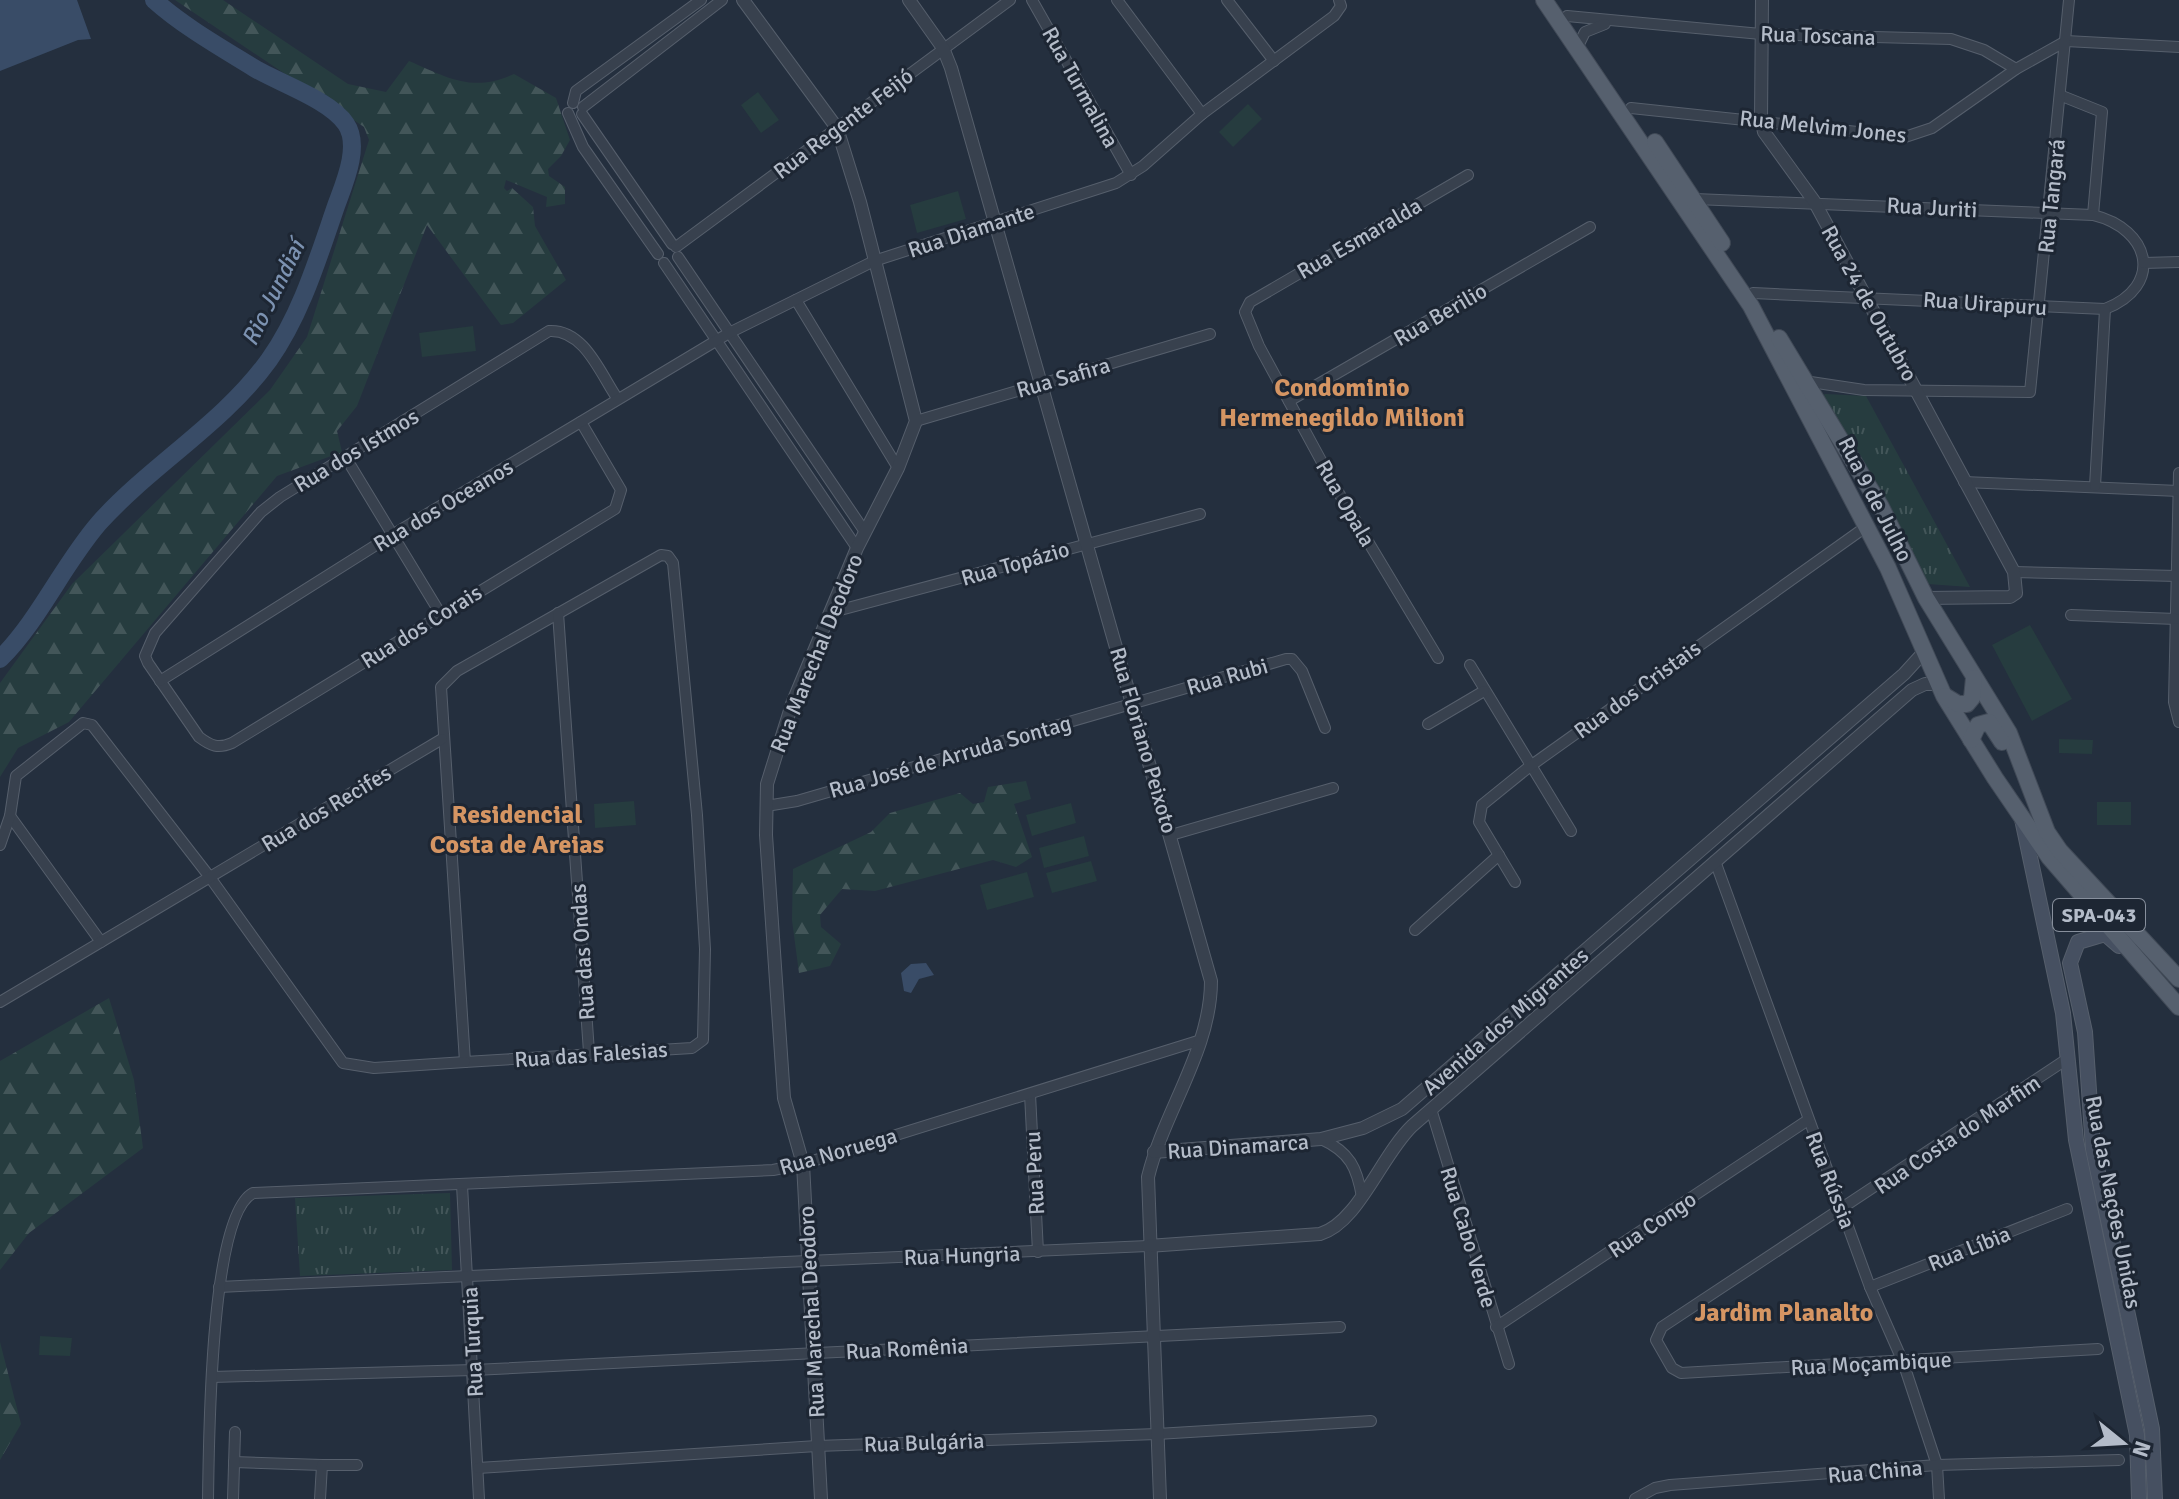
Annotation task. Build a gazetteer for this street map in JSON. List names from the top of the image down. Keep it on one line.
{"streets":{"main road":["Rua 9 de Julho","SPA-043","Rua das Nações Unidas"],"street":["Rua Toscana","Rua Turmalina","Rua Regente Feijó","Rua Melvim Jones","Rua Tangará","Rua Juriti","Rua Diamante","Rua Esmaralda","Rua 24 de Outubro","Rua Uirapuru","Rua Berilio","Rua Safira","Rua dos Istmos","Rua Opala","Rua dos Oceanos","Rua Topázio","Rua dos Corais","Rua Marechal Deodoro","Rua Rubi","Rua dos Cristais","Rua Floriano Peixoto","Rua José de Arruda Sontag","Rua dos Recifes","Rua das Ondas","Avenida dos Migrantes","Rua das Falesias","Rua Costa do Marfim","Rua Dinamarca","Rua Noruega","Rua Peru","Rua Rússia","Rua Congo","Rua Cabo Verde","Rua Líbia","Rua Hungria","Rua Turquia","Rua Romênia","Rua Moçambique","Rua Bulgária","Rua China"]},"crossings":[["Rua Toscana","Rua Melvim Jones"],["Rua Toscana","Rua 24 de Outubro"],["Rua Toscana","Rua 9 de Julho"],["Rua Turmalina","Rua Diamante"],["Rua Regente Feijó","Rua Floriano Peixoto"],["Rua Melvim Jones","Rua Tangará"],["Rua Melvim Jones","Rua 24 de Outubro"],["Rua Melvim Jones","Rua 9 de Julho"],["Rua Tangará","Rua Juriti"],["Rua Tangará","Rua 24 de Outubro"],["Rua Tangará","Rua Uirapuru"],["Rua Juriti","Rua 24 de Outubro"],["Rua Juriti","Rua Uirapuru"],["Rua Juriti","Rua 9 de Julho"],["Rua Diamante","Rua dos Oceanos"],["Rua Diamante","Rua Floriano Peixoto"],["Rua Esmaralda","Rua Opala"],["Rua 24 de Outubro","Rua Uirapuru"],["Rua Uirapuru","Rua 9 de Julho"],["Rua Berilio","Rua Opala"],["Rua Safira","Rua Marechal Deodoro"],["Rua Safira","Rua Floriano Peixoto"],["Rua dos Istmos","Rua dos Oceanos"],["Rua dos Istmos","Rua dos Corais"],["Rua 9 de Julho","Rua dos Cristais"],["Rua 9 de Julho","Avenida dos Migrantes"],["Rua 9 de Julho","Rua das Nações Unidas"],["Rua dos Oceanos","Rua dos Corais"],["Rua Topázio","Rua Marechal Deodoro"],["Rua Topázio","Rua Floriano Peixoto"],["Rua Marechal Deodoro","Rua José de Arruda Sontag"],["Rua Marechal Deodoro","Rua Noruega"],["Rua Marechal Deodoro","Rua Hungria"],["Rua Marechal Deodoro","Rua Romênia"],["Rua Marechal Deodoro","Rua Bulgária"],["Rua Rubi","Rua Floriano Peixoto"],["Rua Rubi","Rua José de Arruda Sontag"],["Rua Floriano Peixoto","Rua José de Arruda Sontag"],["Rua Floriano Peixoto","Rua Dinamarca"],["Rua Floriano Peixoto","Rua Noruega"],["Rua Floriano Peixoto","Rua Hungria"],["Rua Floriano Peixoto","Rua Romênia"],["Rua Floriano Peixoto","Rua Bulgária"],["Rua dos Recifes","Rua das Falesias"],["Rua das Ondas","Rua das Falesias"],["Avenida dos Migrantes","Rua Dinamarca"],["Avenida dos Migrantes","Rua Rússia"],["Avenida dos Migrantes","Rua Cabo Verde"],["Avenida dos Migrantes","Rua Hungria"],["Rua Costa do Marfim","Rua Rússia"],["Rua Costa do Marfim","Rua das Nações Unidas"],["Rua Costa do Marfim","Rua Moçambique"],["Rua Noruega","Rua Peru"],["Rua Noruega","Rua Hungria"],["Rua Noruega","Rua Turquia"],["Rua Peru","Rua Hungria"],["Rua Rússia","Rua Congo"],["Rua Rússia","Rua Líbia"],["Rua Rússia","Rua Moçambique"],["Rua Rússia","Rua China"],["Rua Congo","Rua Cabo Verde"],["Rua Hungria","Rua Turquia"],["Rua Turquia","Rua Romênia"],["Rua Turquia","Rua Bulgária"]],"districts":["Condominio Hermenegildo Milioni","Residencial Costa de Areias","Jardim Planalto"],"water":["Rio Jundiaí"],"north":"right"}
